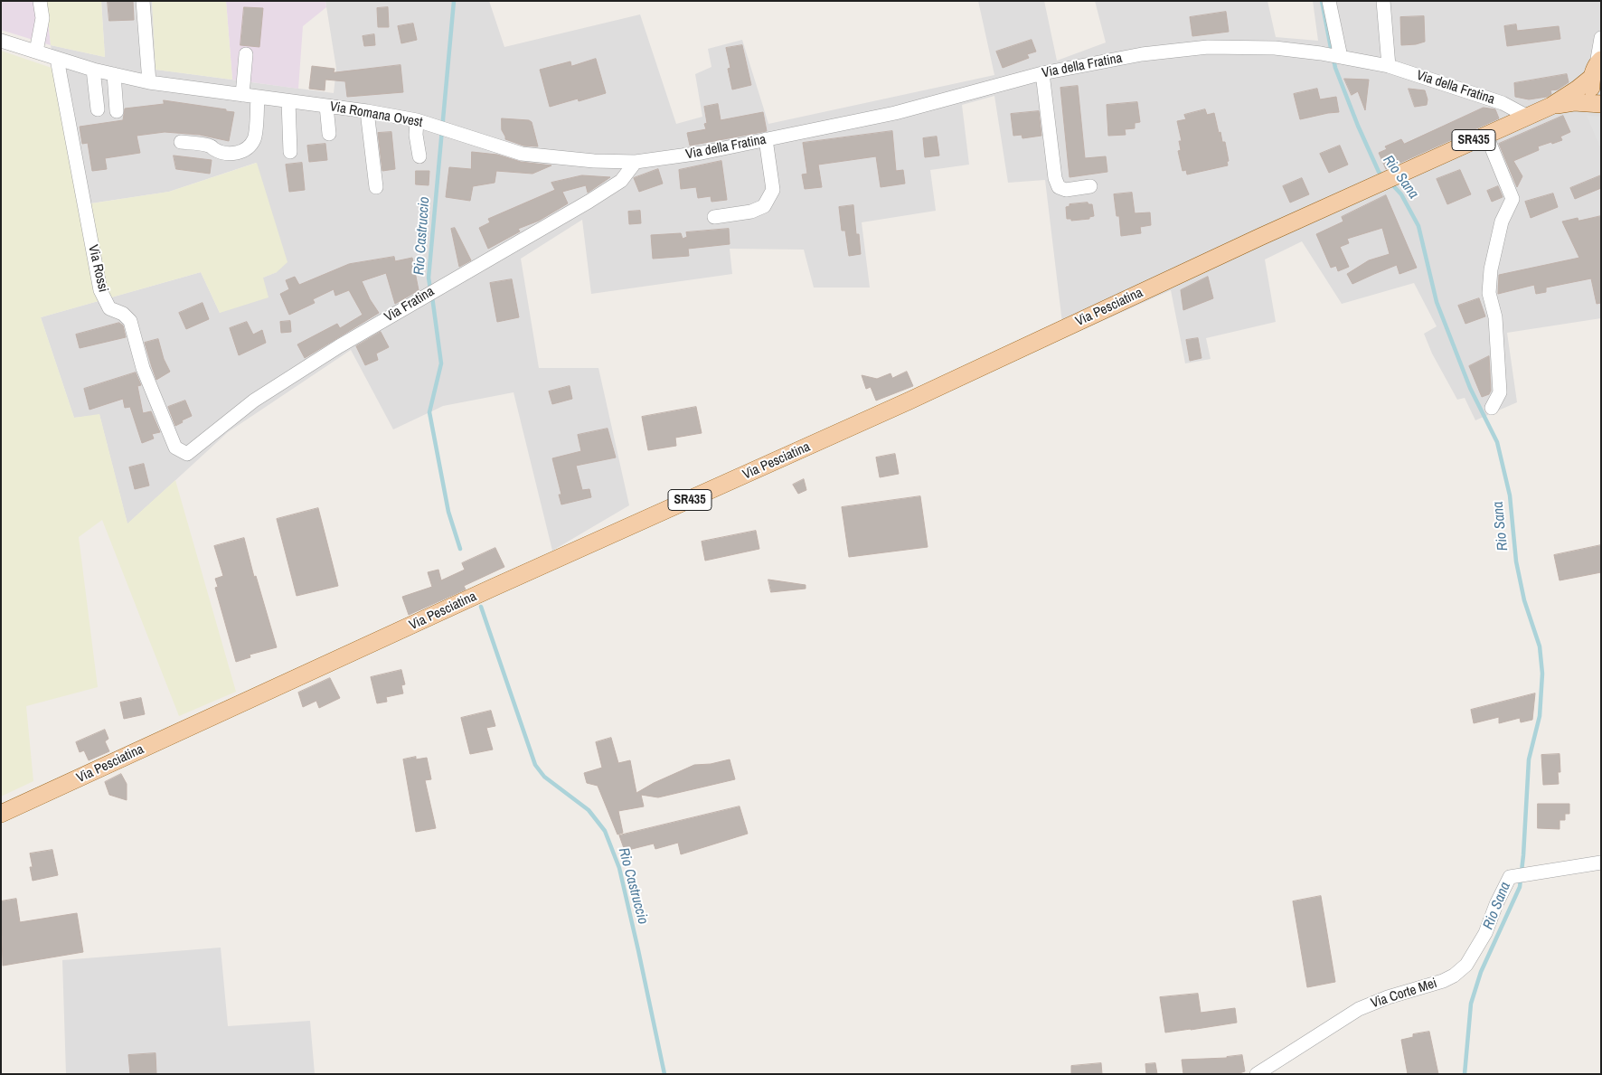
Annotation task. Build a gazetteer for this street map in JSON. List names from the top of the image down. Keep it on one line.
{"streets":{"main road":["SR435","Via Pesciatina"],"street":["Via della Fratina","Via Romana Ovest","Via Rossi","Via Fratina","Via Corte Mei"]},"crossings":[["Via della Fratina","Via Romana Ovest"],["Via della Fratina","Via Fratina"],["Via della Fratina","Via Pesciatina"],["Via Romana Ovest","Via Rossi"],["Via Romana Ovest","Via Fratina"],["Via Rossi","Via Fratina"]],"water":["Rio Sana","Rio Castruccio"]}
